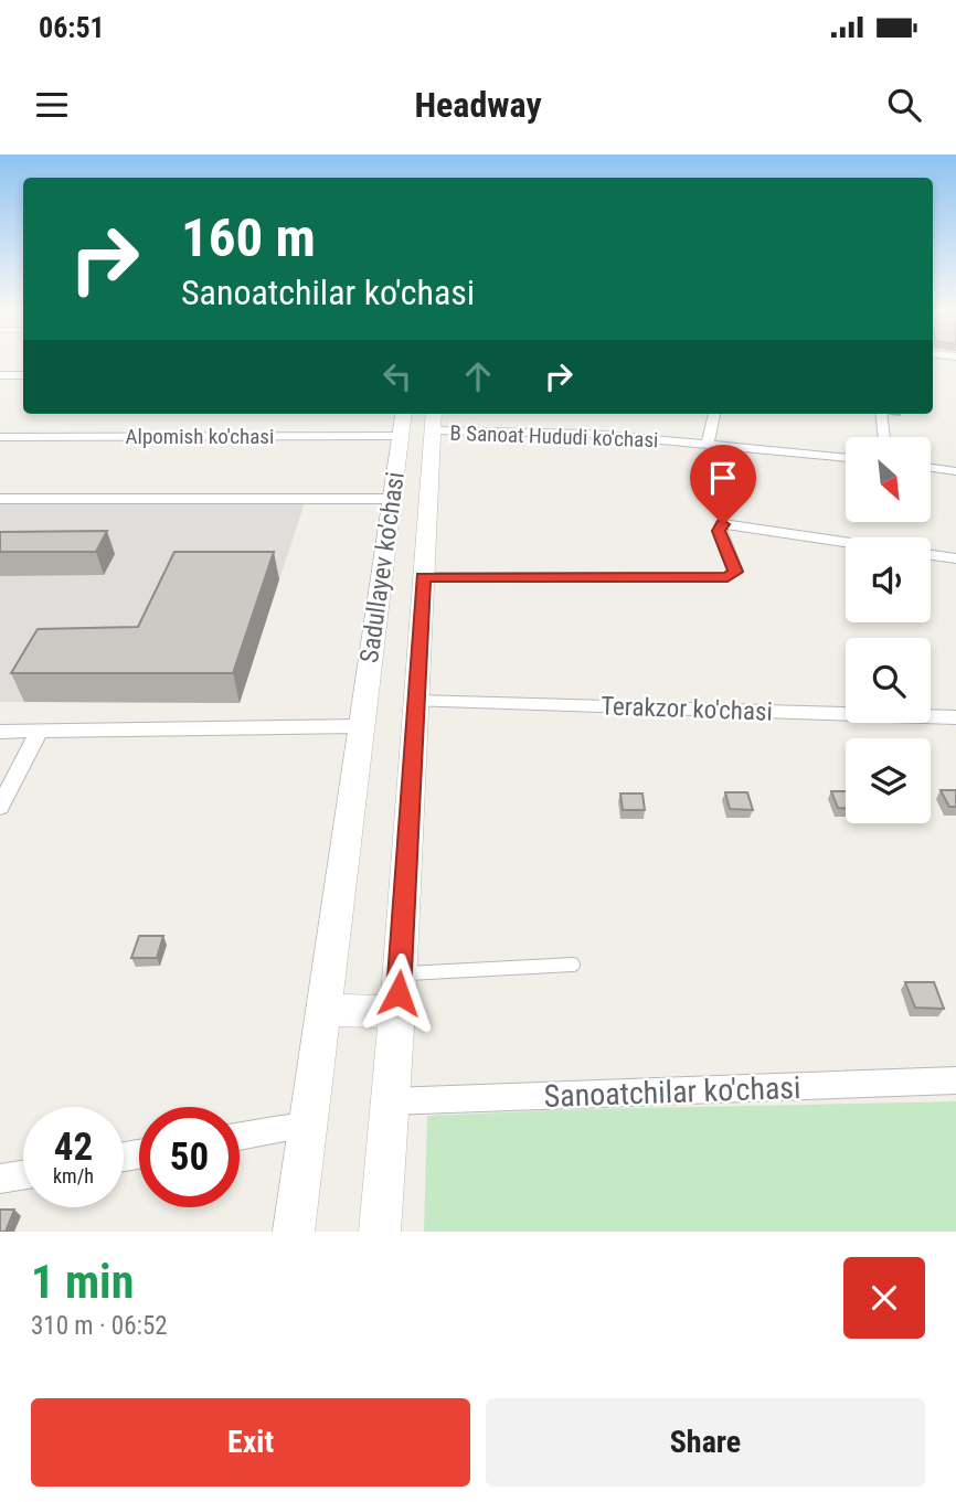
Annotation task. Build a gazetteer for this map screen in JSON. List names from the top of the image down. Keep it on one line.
{"streets":{"main road":["Sadullayev ko'chasi"],"street":["Alpomish ko'chasi","B Sanoat Hududi ko'chasi","Terakzor ko'chasi","Sanoatchilar ko'chasi"]},"crossings":[["Alpomish ko'chasi","Sadullayev ko'chasi"],["B Sanoat Hududi ko'chasi","Sadullayev ko'chasi"],["Sadullayev ko'chasi","Terakzor ko'chasi"],["Sadullayev ko'chasi","Sanoatchilar ko'chasi"]],"north":"bottom right","page":{"status":"06:51","header":"Headway","turn":["160 m","Sanoatchilar ko'chasi"],"speed":"42 km/h","limit":"50","heading":["1 min","310 m · 06:52"],"buttons":["Exit","Share"]}}
